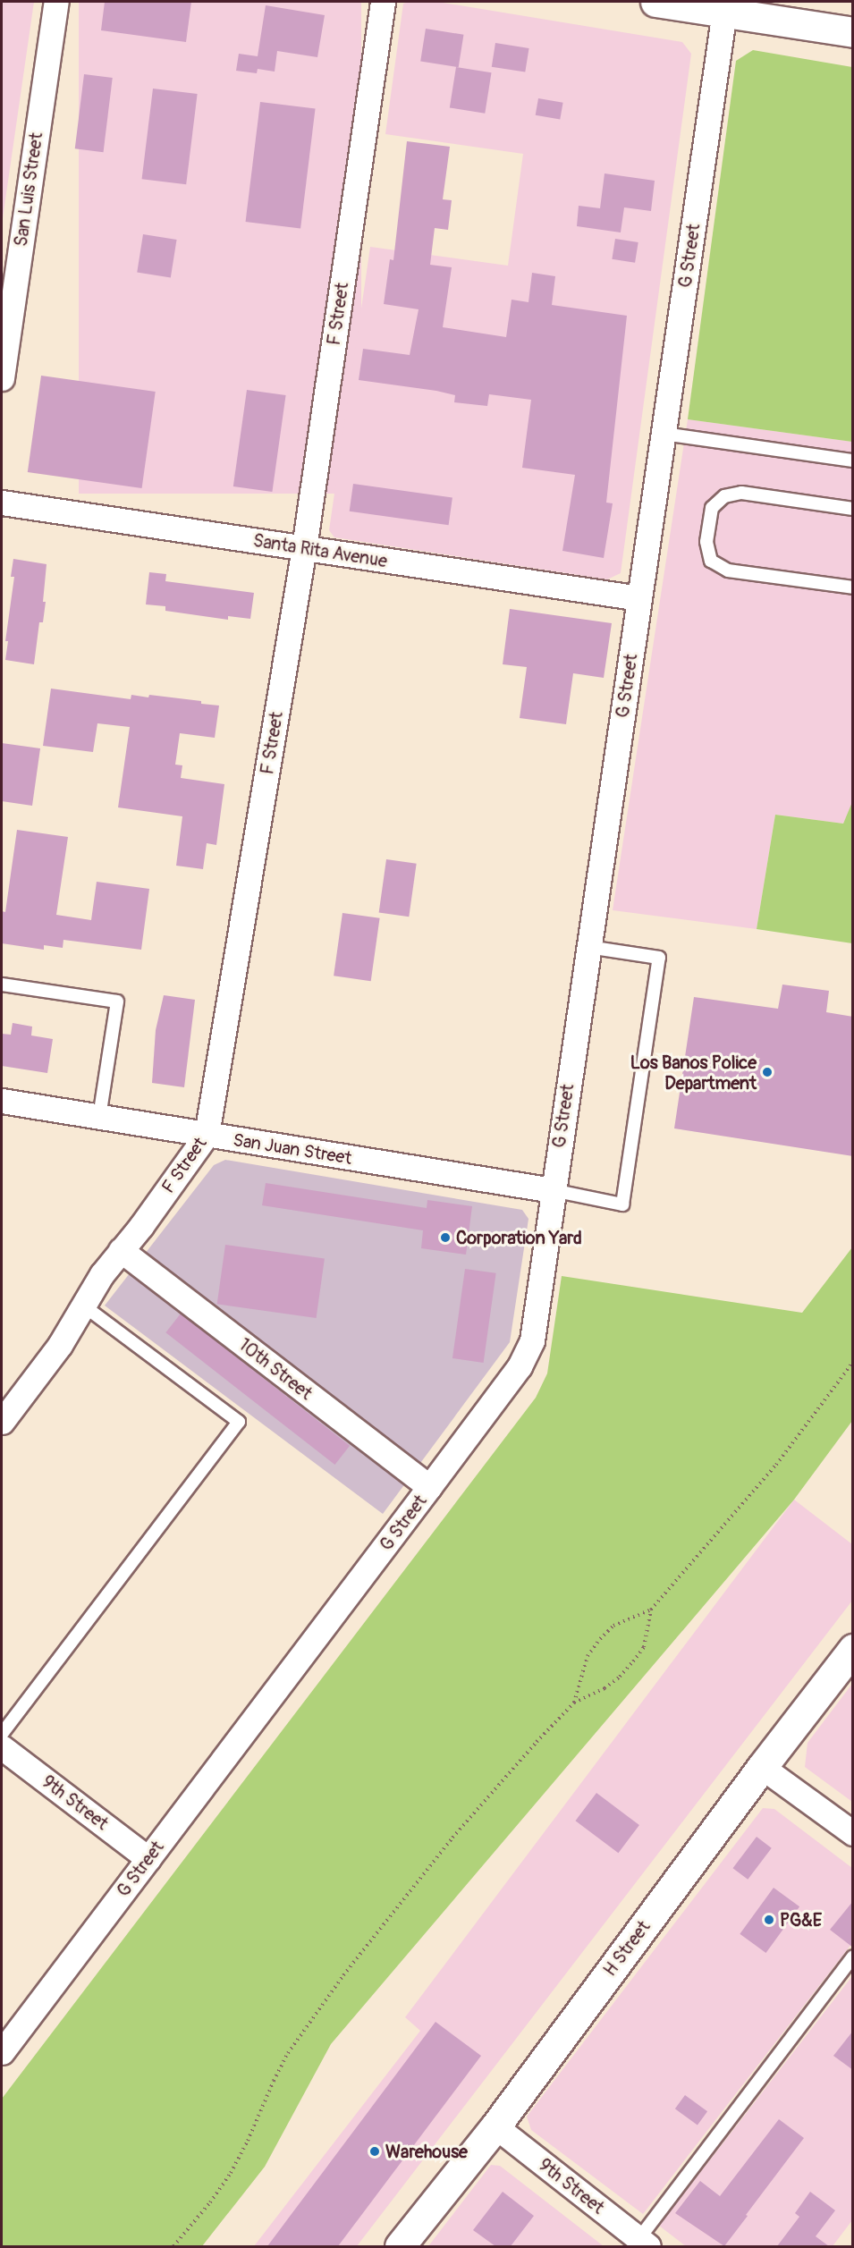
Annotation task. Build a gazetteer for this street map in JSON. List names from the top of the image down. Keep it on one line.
{"streets":{"street":["San Luis Street","G Street","F Street","Santa Rita Avenue","San Juan Street","10th Street","9th Street","H Street"]},"crossings":[["G Street","Santa Rita Avenue"],["G Street","San Juan Street"],["G Street","10th Street"],["G Street","9th Street"],["F Street","Santa Rita Avenue"],["F Street","San Juan Street"],["F Street","10th Street"],["9th Street","H Street"]],"places":["Los Banos Police Department","Corporation Yard","PG&E","Warehouse"]}
